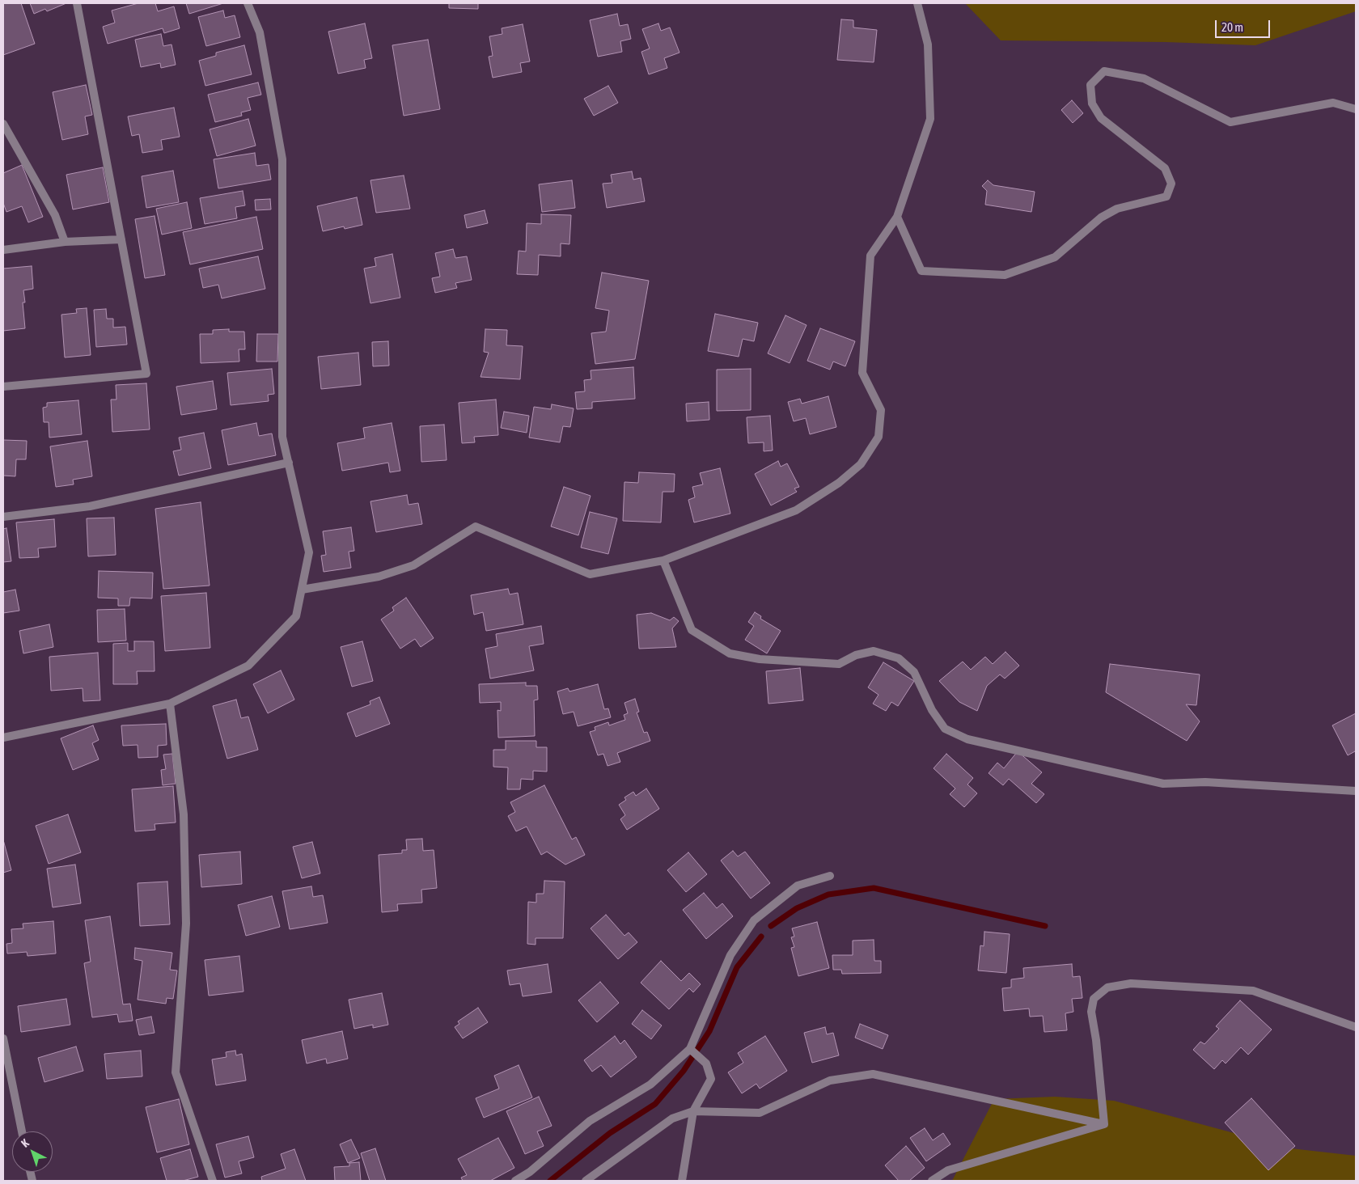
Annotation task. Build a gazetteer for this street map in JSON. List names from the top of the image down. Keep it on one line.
{"scale_bar":"20 m","north":"top left"}
